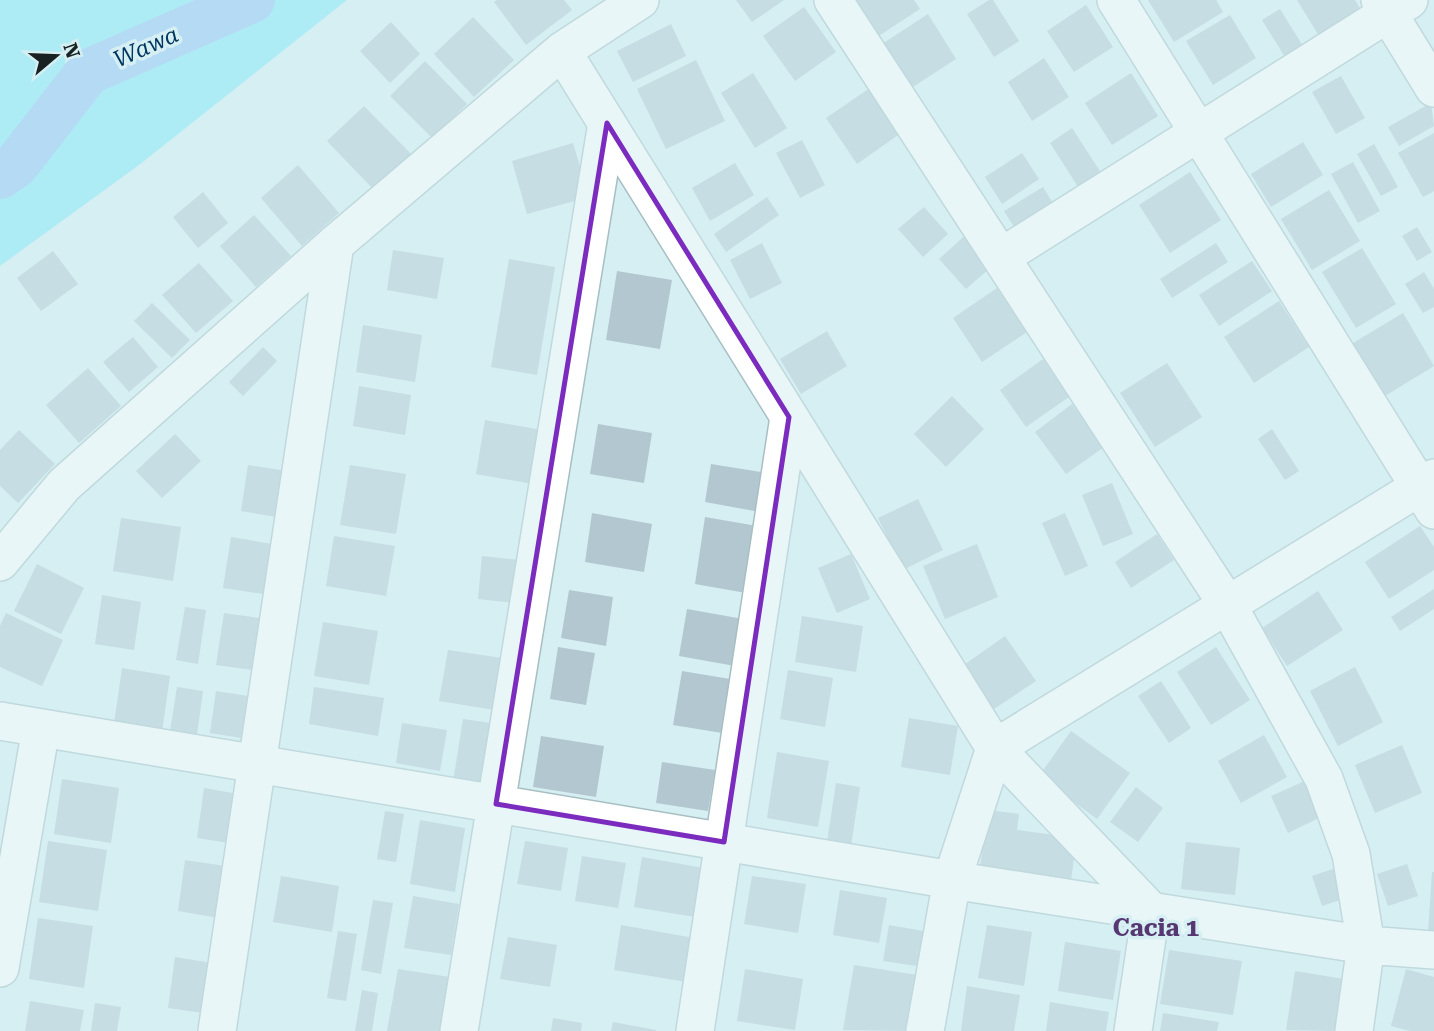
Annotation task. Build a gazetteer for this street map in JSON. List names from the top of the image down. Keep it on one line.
{"districts":["Cacia 1"],"water":["Wawa"],"north":"right"}
